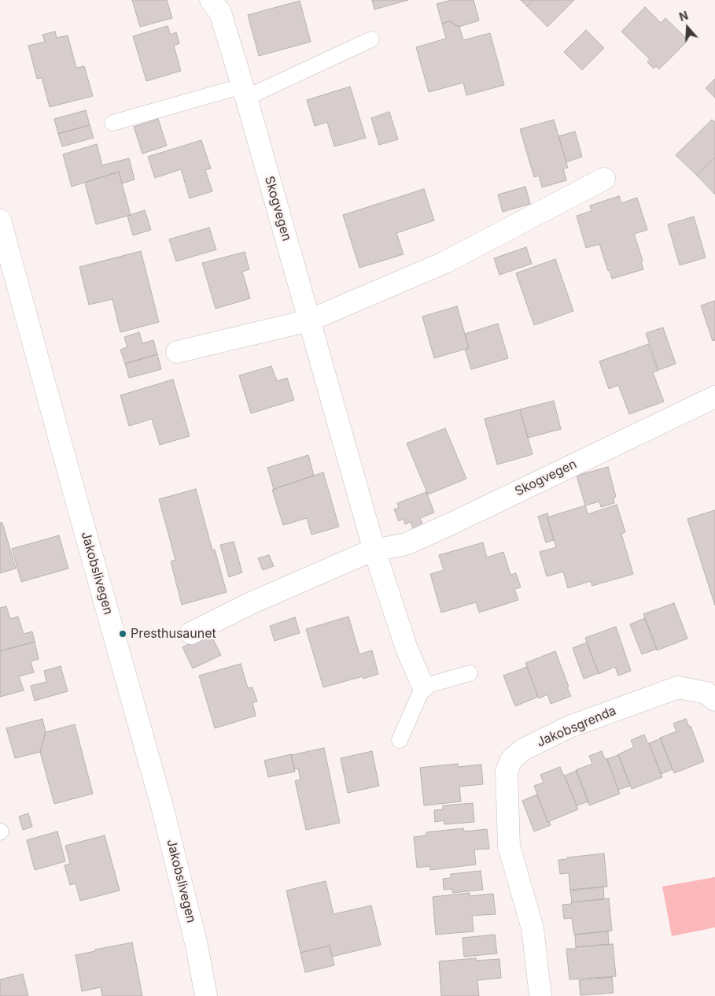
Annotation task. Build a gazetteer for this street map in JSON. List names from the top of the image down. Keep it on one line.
{"streets":{"street":["Skogvegen","Jakobslivegen","Jakobsgrenda"]},"places":["Presthusaunet"],"north":"top"}
